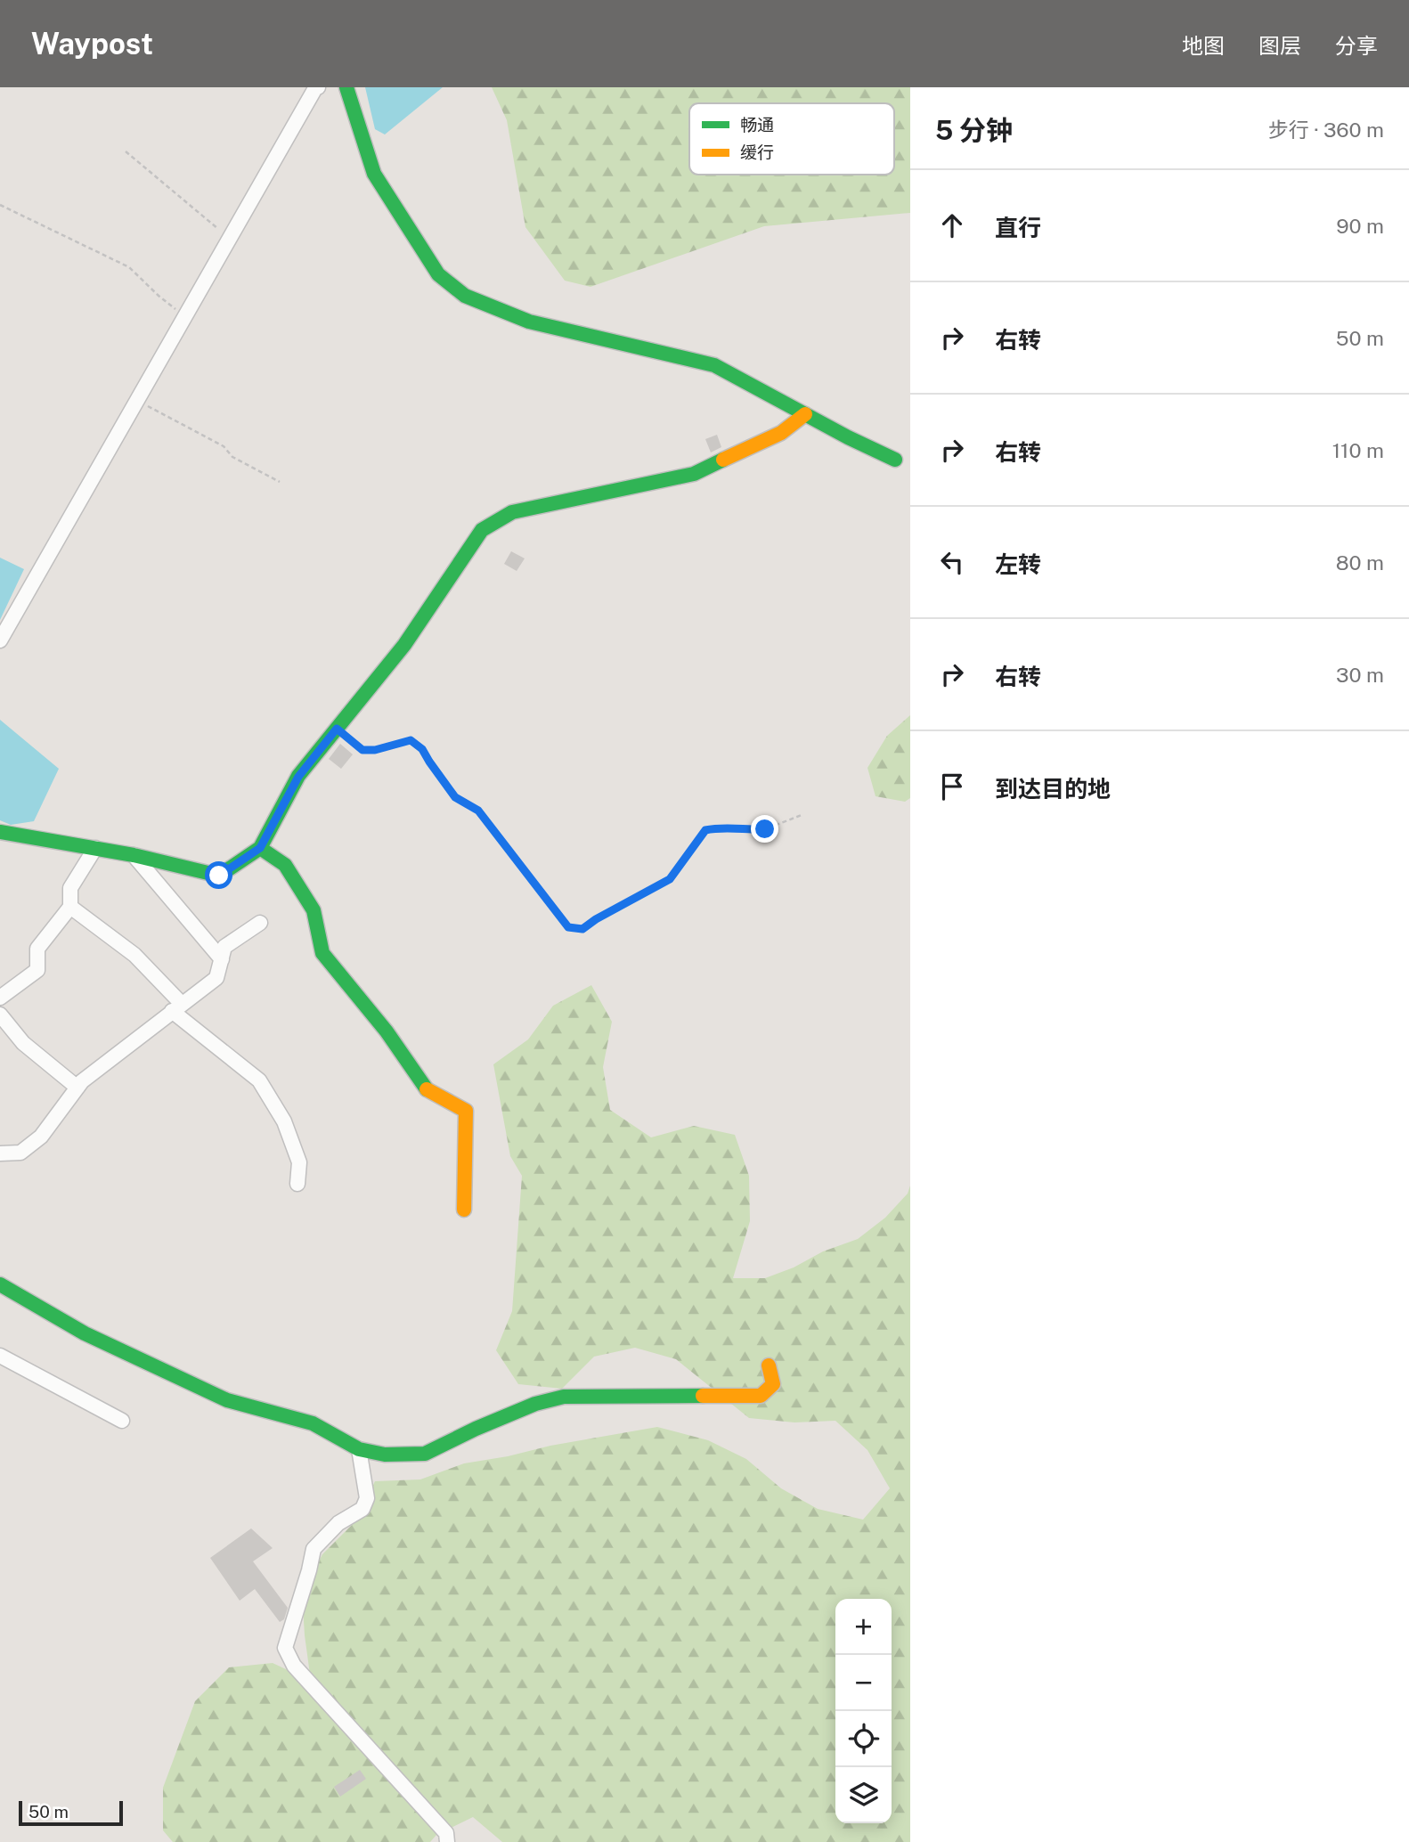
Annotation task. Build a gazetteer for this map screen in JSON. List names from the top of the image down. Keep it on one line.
{"legend":["畅通","缓行"],"scale_bar":"50 m","page":{"header":"Waypost","nav":["地图","图层","分享"],"heading":["5 分钟","步行 · 360 m"],"list":[["直行","90 m"],["右转","50 m"],["右转","110 m"],["左转","80 m"],["右转","30 m"],"到达目的地"],"map_buttons":["+","−"],"scale":"50 m"}}
